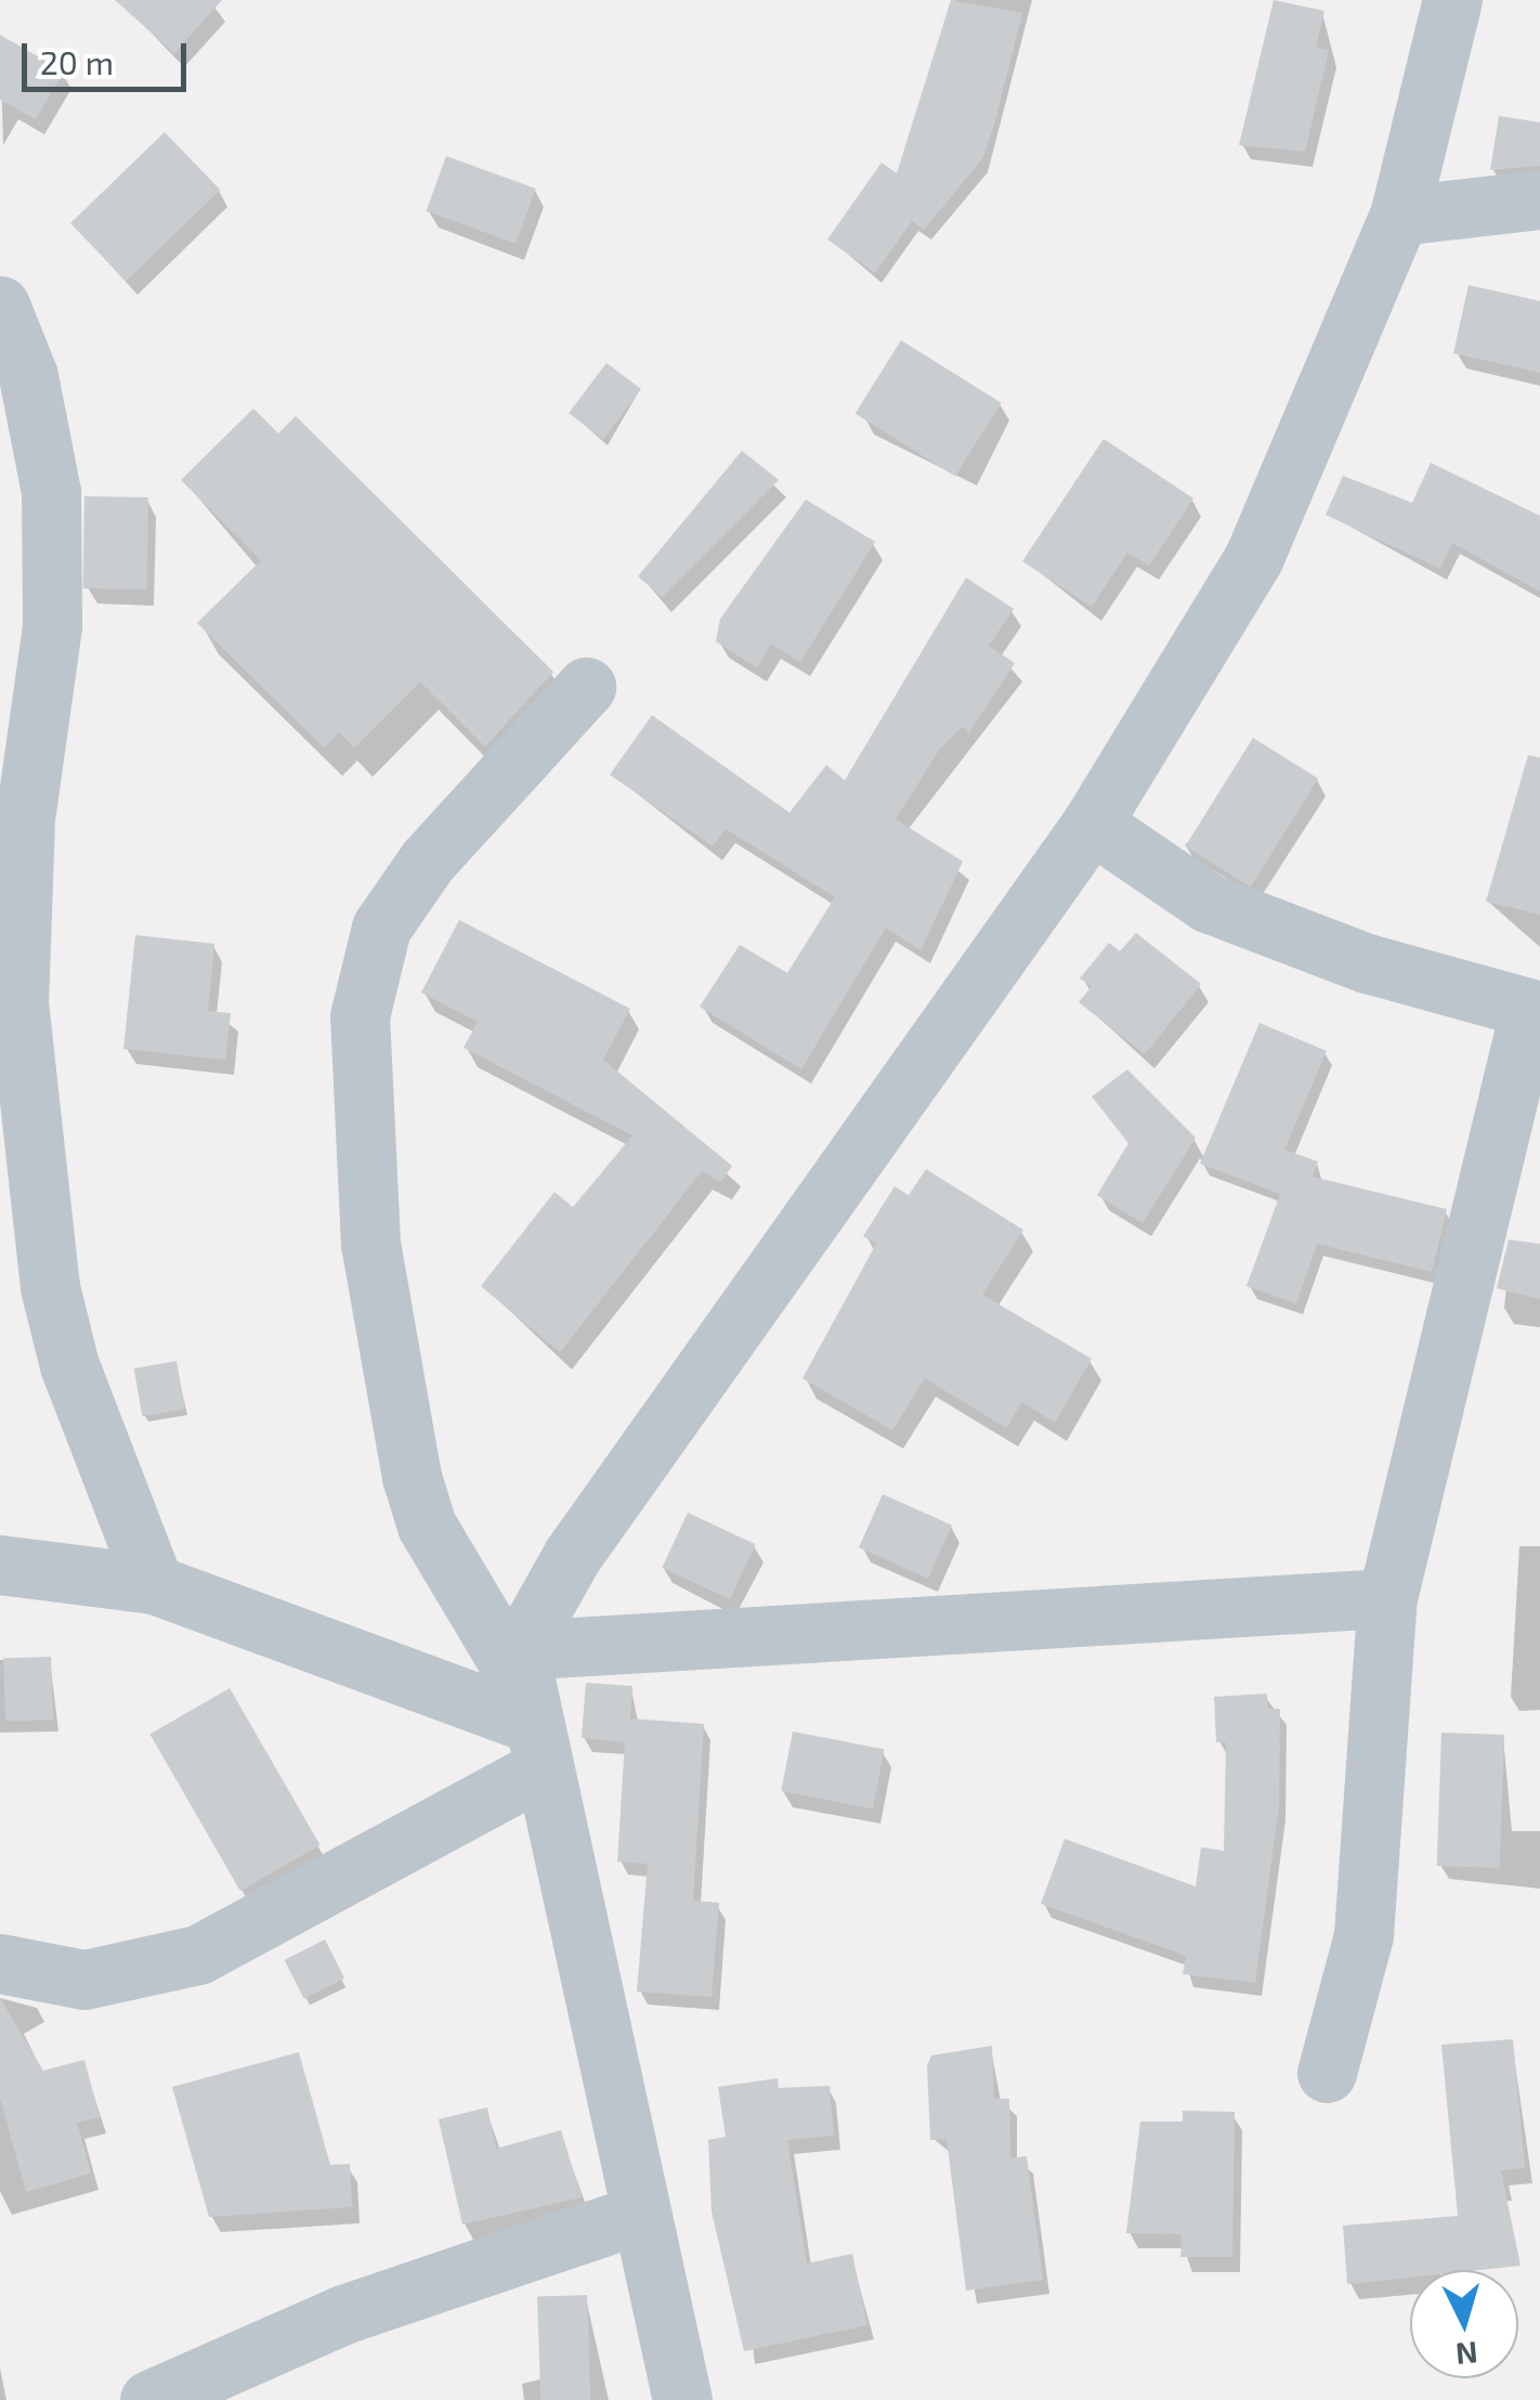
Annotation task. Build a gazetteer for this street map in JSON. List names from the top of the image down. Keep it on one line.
{"scale_bar":"20 m","north":"bottom"}
